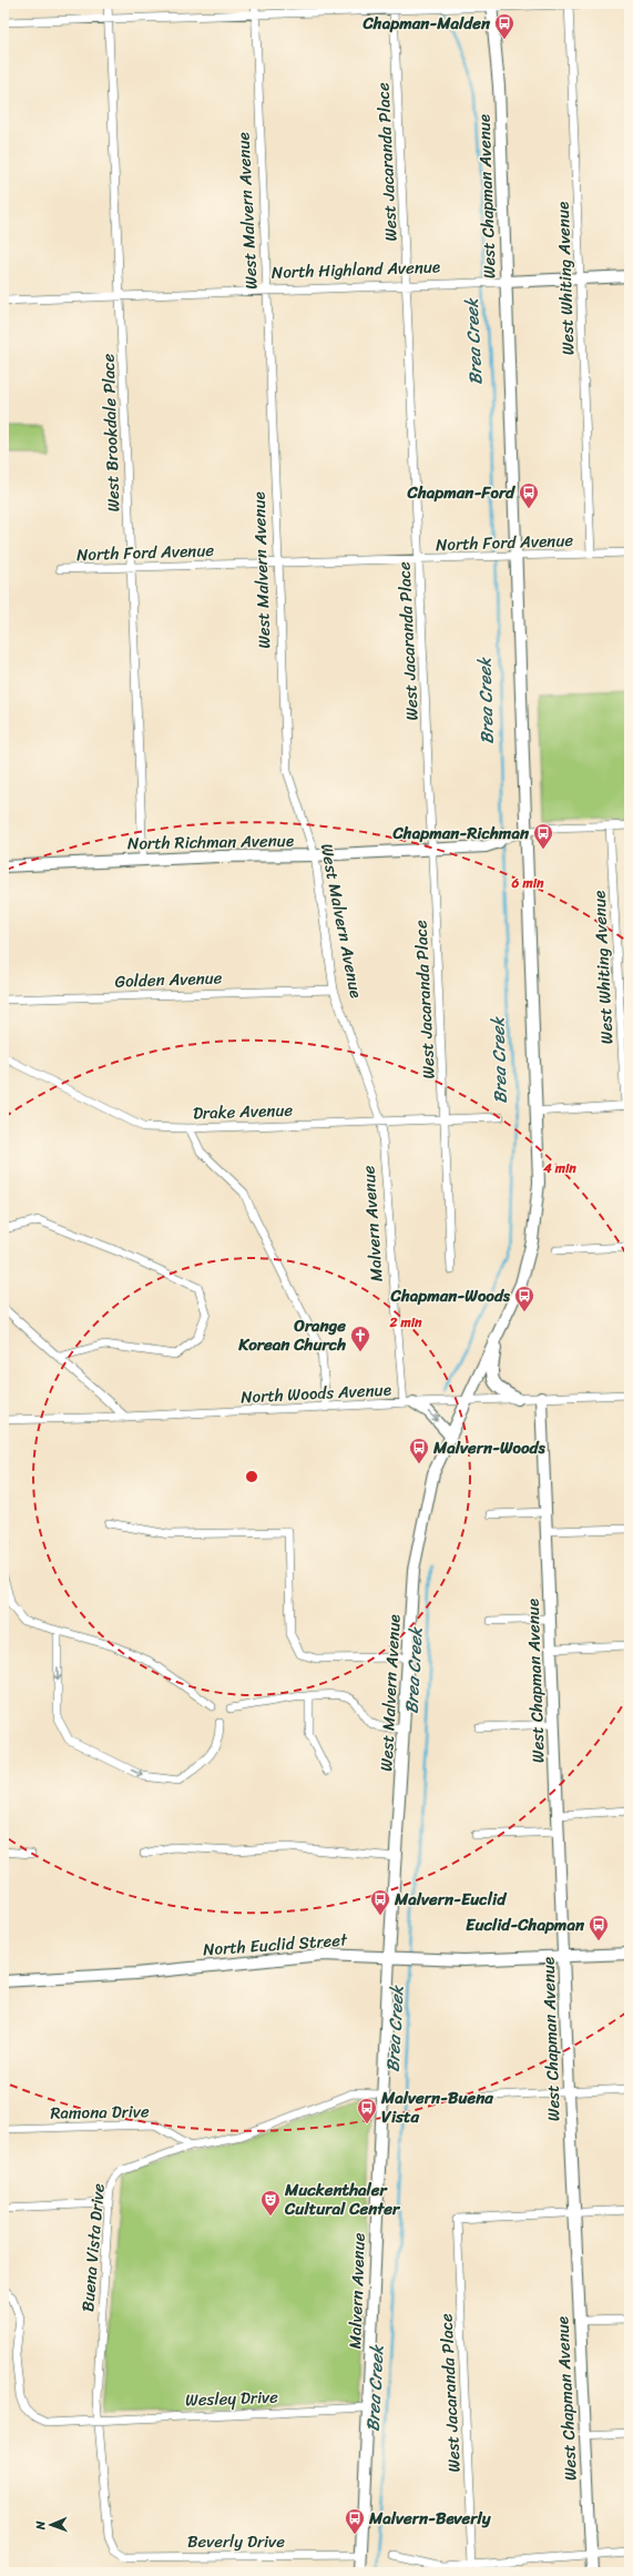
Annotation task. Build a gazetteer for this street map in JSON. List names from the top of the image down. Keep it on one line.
{"streets":{"main road":["West Chapman Avenue","West Malvern Avenue","North Highland Avenue","North Richman Avenue","Malvern Avenue","North Euclid Street"],"street":["West Jacaranda Place","West Whiting Avenue","West Brookdale Place","North Ford Avenue","Golden Avenue","Drake Avenue","North Woods Avenue","Ramona Drive","Buena Vista Drive","Wesley Drive","Beverly Drive"]},"crossings":[["West Jacaranda Place","West Chapman Avenue"],["West Jacaranda Place","North Highland Avenue"],["West Jacaranda Place","North Ford Avenue"],["West Jacaranda Place","North Richman Avenue"],["West Jacaranda Place","Drake Avenue"],["West Chapman Avenue","West Malvern Avenue"],["West Chapman Avenue","North Highland Avenue"],["West Chapman Avenue","North Ford Avenue"],["West Chapman Avenue","North Richman Avenue"],["West Chapman Avenue","North Woods Avenue"],["West Chapman Avenue","North Euclid Street"],["West Malvern Avenue","North Highland Avenue"],["West Malvern Avenue","North Ford Avenue"],["West Malvern Avenue","North Richman Avenue"],["West Malvern Avenue","Golden Avenue"],["West Malvern Avenue","Drake Avenue"],["West Malvern Avenue","Malvern Avenue"],["West Malvern Avenue","North Euclid Street"],["North Highland Avenue","West Whiting Avenue"],["North Highland Avenue","West Brookdale Place"],["West Whiting Avenue","North Ford Avenue"],["West Whiting Avenue","North Richman Avenue"],["West Brookdale Place","North Ford Avenue"],["West Brookdale Place","North Richman Avenue"],["Drake Avenue","Malvern Avenue"],["Malvern Avenue","North Woods Avenue"],["Malvern Avenue","North Euclid Street"],["Malvern Avenue","Buena Vista Drive"],["Malvern Avenue","Wesley Drive"],["Malvern Avenue","Beverly Drive"],["Ramona Drive","Buena Vista Drive"],["Buena Vista Drive","Wesley Drive"],["Buena Vista Drive","Beverly Drive"]],"water":["Brea Creek"],"places":{"bus stop":["Chapman-Malden","Chapman-Ford","Chapman-Richman","Chapman-Woods","Malvern-Woods","Malvern-Euclid","Euclid-Chapman","Malvern-Buena Vista","Malvern-Beverly"],"church":["Orange Korean Church"],"theatre":["Muckenthaler Cultural Center"]},"north":"left","rings":["6 min","4 min","2 min"]}
